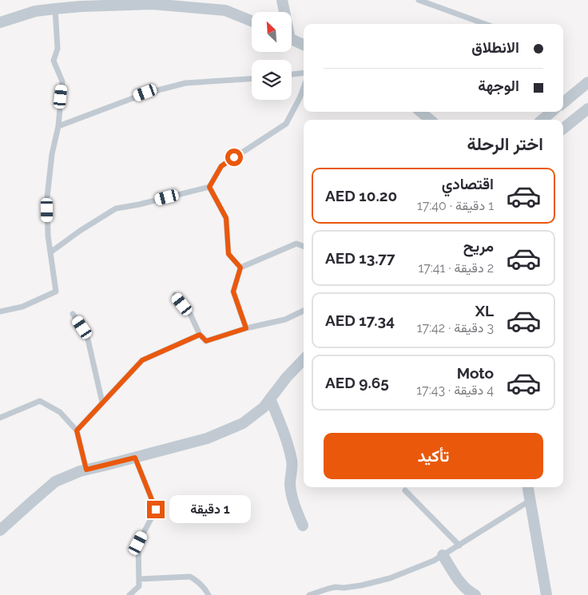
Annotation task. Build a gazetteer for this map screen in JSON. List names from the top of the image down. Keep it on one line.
{"north":"top left","page":{"banner":["الانطلاق","الوجهة"],"heading":"اختر الرحلة","list":[{"name":"اقتصادي","note":"1 دقيقة · 17:40","value":"AED 10.20"},{"name":"مريح","note":"2 دقيقة · 17:41","value":"AED 13.77"},{"name":"XL","note":"3 دقيقة · 17:42","value":"AED 17.34"},{"name":"Moto","note":"4 دقيقة · 17:43","value":"AED 9.65"}],"buttons":"تأكيد","bubble":"1 دقيقة"}}
